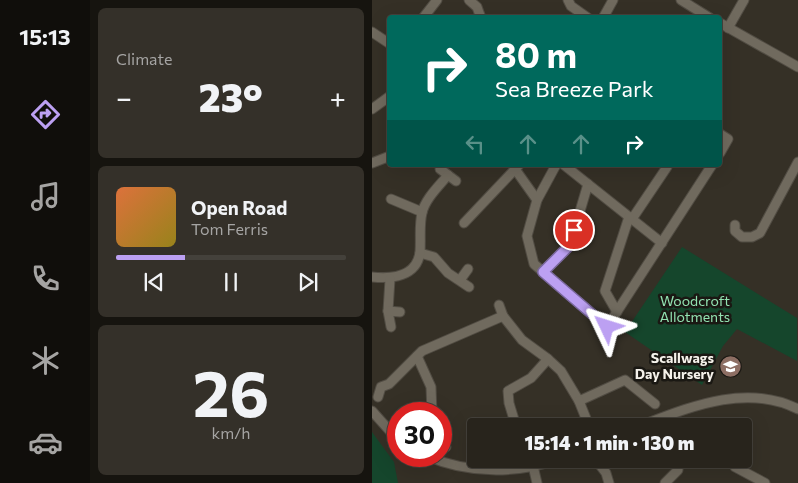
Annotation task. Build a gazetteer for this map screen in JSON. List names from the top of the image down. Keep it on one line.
{"parks":["Woodcroft Allotments"],"places":{"school or university":["Scallwags Day Nursery"]},"page":{"tabs":"15:13","tile":["Climate",["26","km/h"]],"turn":["80 m","Sea Breeze Park"],"heat":["−","23°","+"],"song":["Open Road","Tom Ferris"],"limit":"30","trip":"15:14 · 1 min · 130 m"}}
